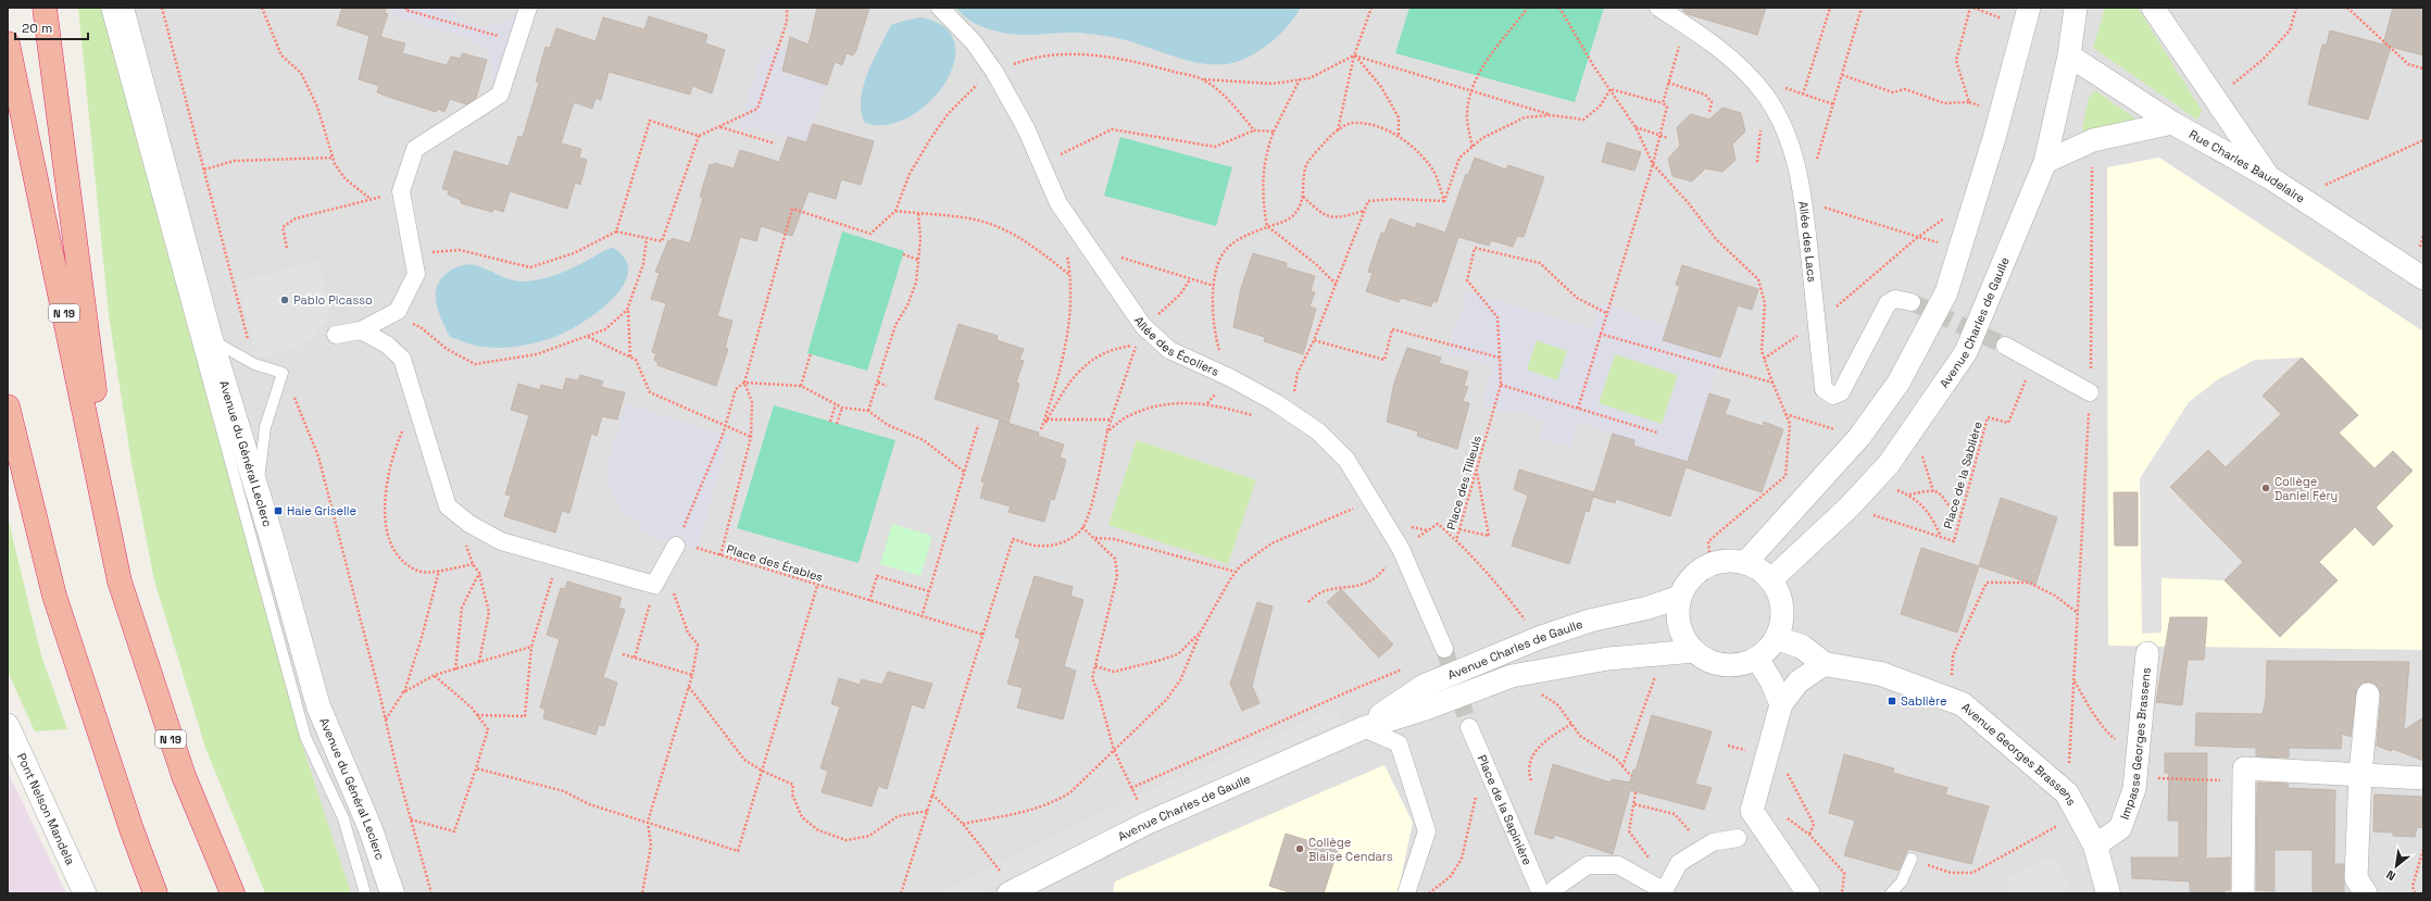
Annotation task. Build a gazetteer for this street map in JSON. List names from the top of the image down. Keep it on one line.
{"streets":{"highway":["N 19"],"street":["Rue Charles Baudelaire","Allée des Lacs","Avenue Charles de Gaulle","Allée des Écoliers","Avenue du Général Leclerc","Impasse Georges Brassens","Avenue Georges Brassens","Pont Nelson Mandela","Place de la Sapinière"],"path":["Place de la Sablière","Place des Tilleuls","Place des Érables"]},"crossings":[["Rue Charles Baudelaire","Avenue Charles de Gaulle"],["Avenue Charles de Gaulle","Place de la Sablière"],["Avenue Charles de Gaulle","Avenue Georges Brassens"],["Impasse Georges Brassens","Avenue Georges Brassens"]],"places":{"other":["Pablo Picasso","Collège Daniel Féry","Collège Blaise Cendars"],"transit":["Haie Griselle","Sablière"]},"scale_bar":"20 m","north":"bottom left"}
